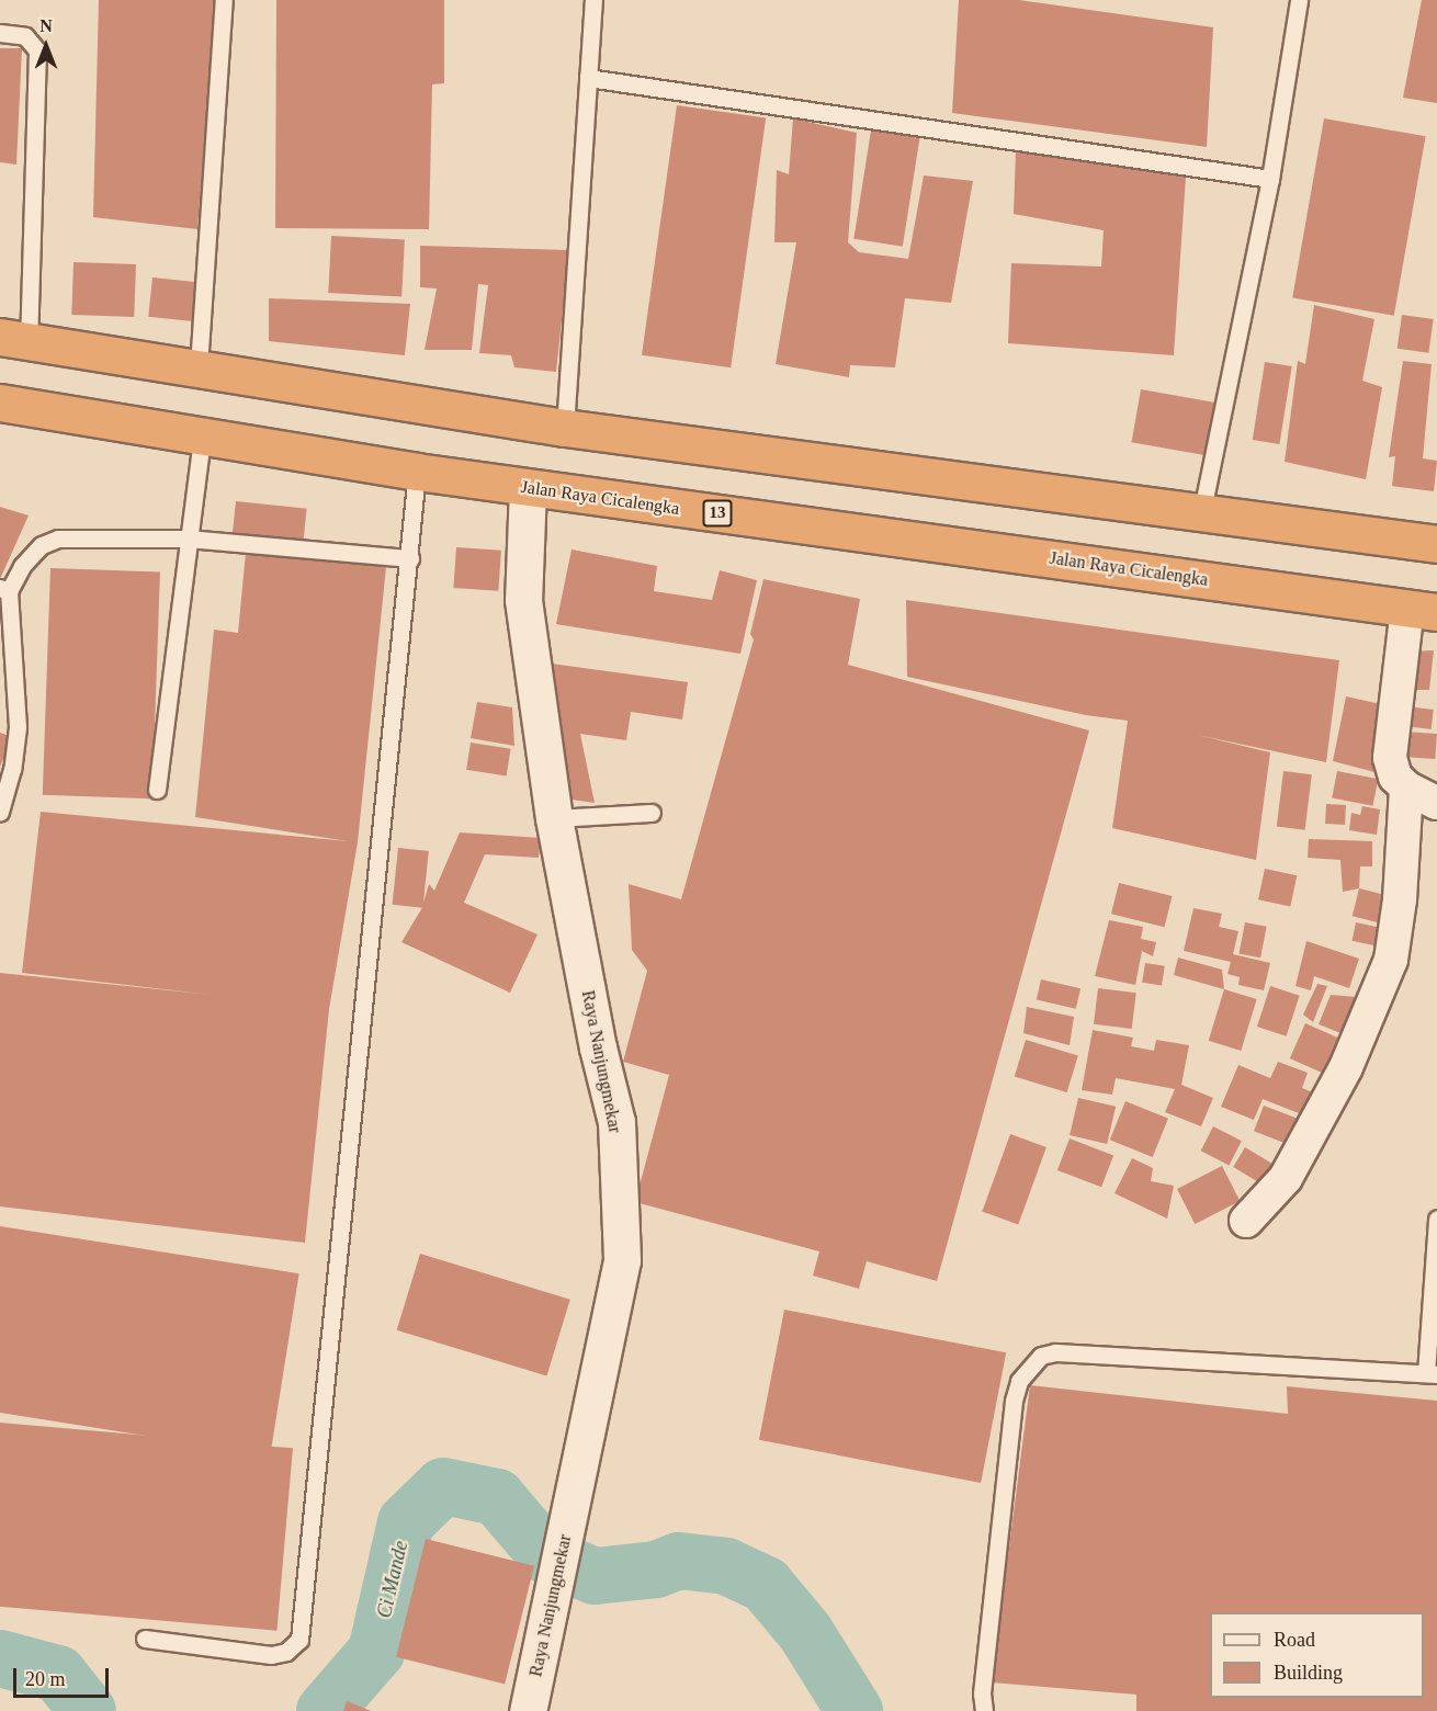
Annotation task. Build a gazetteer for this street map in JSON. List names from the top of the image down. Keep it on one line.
{"streets":{"highway":["Jalan Raya Cicalengka","13"],"street":["Raya Nanjungmekar"]},"crossings":[["Jalan Raya Cicalengka","Raya Nanjungmekar"]],"water":["Ci Mande"],"legend":["Road","Building"],"scale_bar":"20 m","north":"top"}
